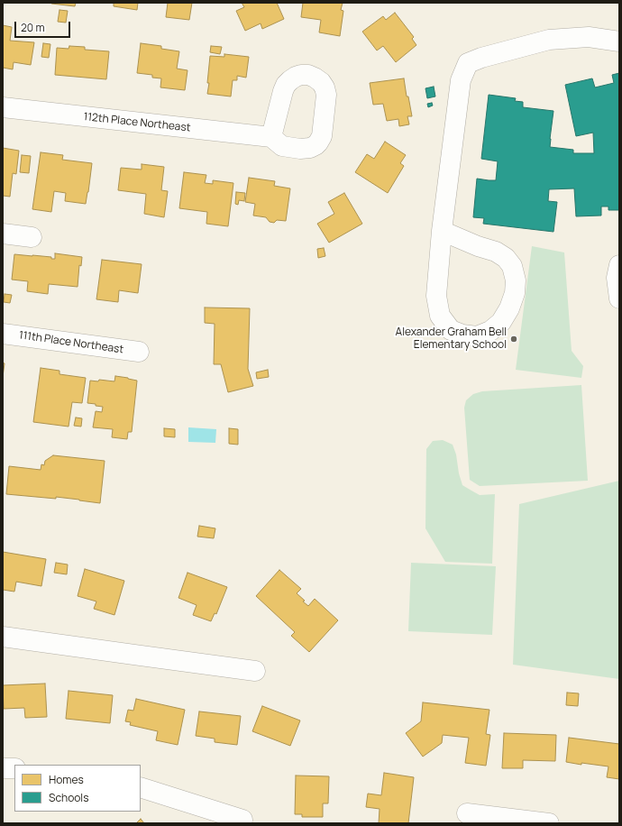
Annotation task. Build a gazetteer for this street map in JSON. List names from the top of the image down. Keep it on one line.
{"streets":{"street":["112th Place Northeast","111th Place Northeast"]},"places":["Alexander Graham Bell Elementary School"],"legend":["Homes","Schools"],"scale_bar":"20 m"}
